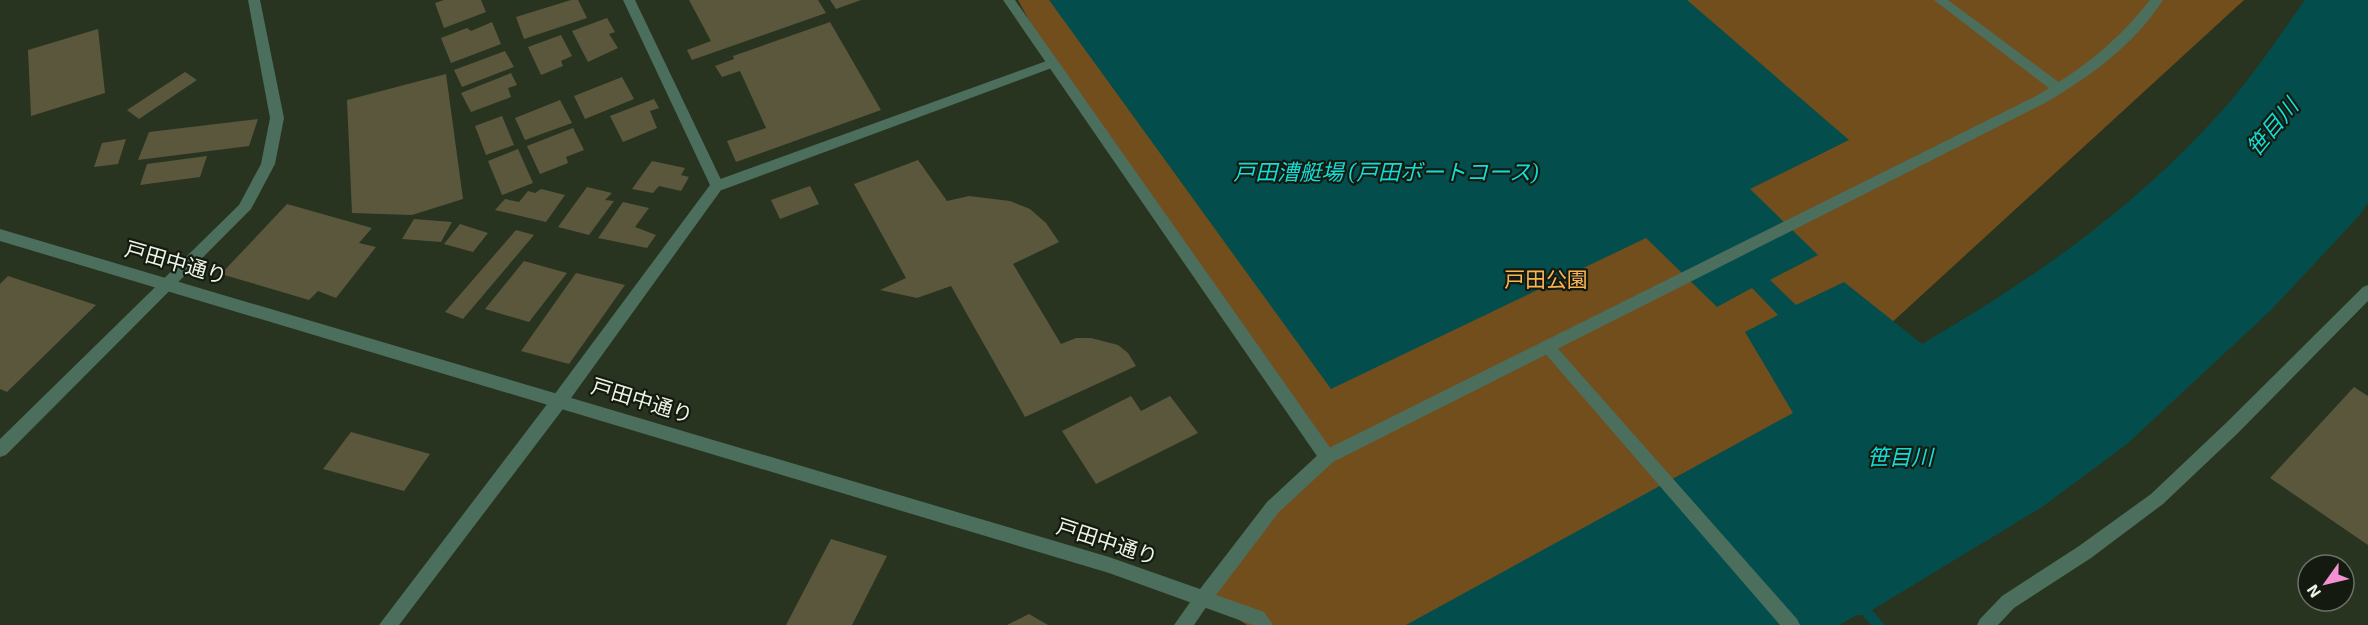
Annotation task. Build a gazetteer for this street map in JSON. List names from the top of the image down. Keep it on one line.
{"streets":{"street":["戸田中通り"]},"water":["笹目川","戸田漕艇場 (戸田ボートコース)"],"parks":["戸田公園"],"north":"bottom left"}
